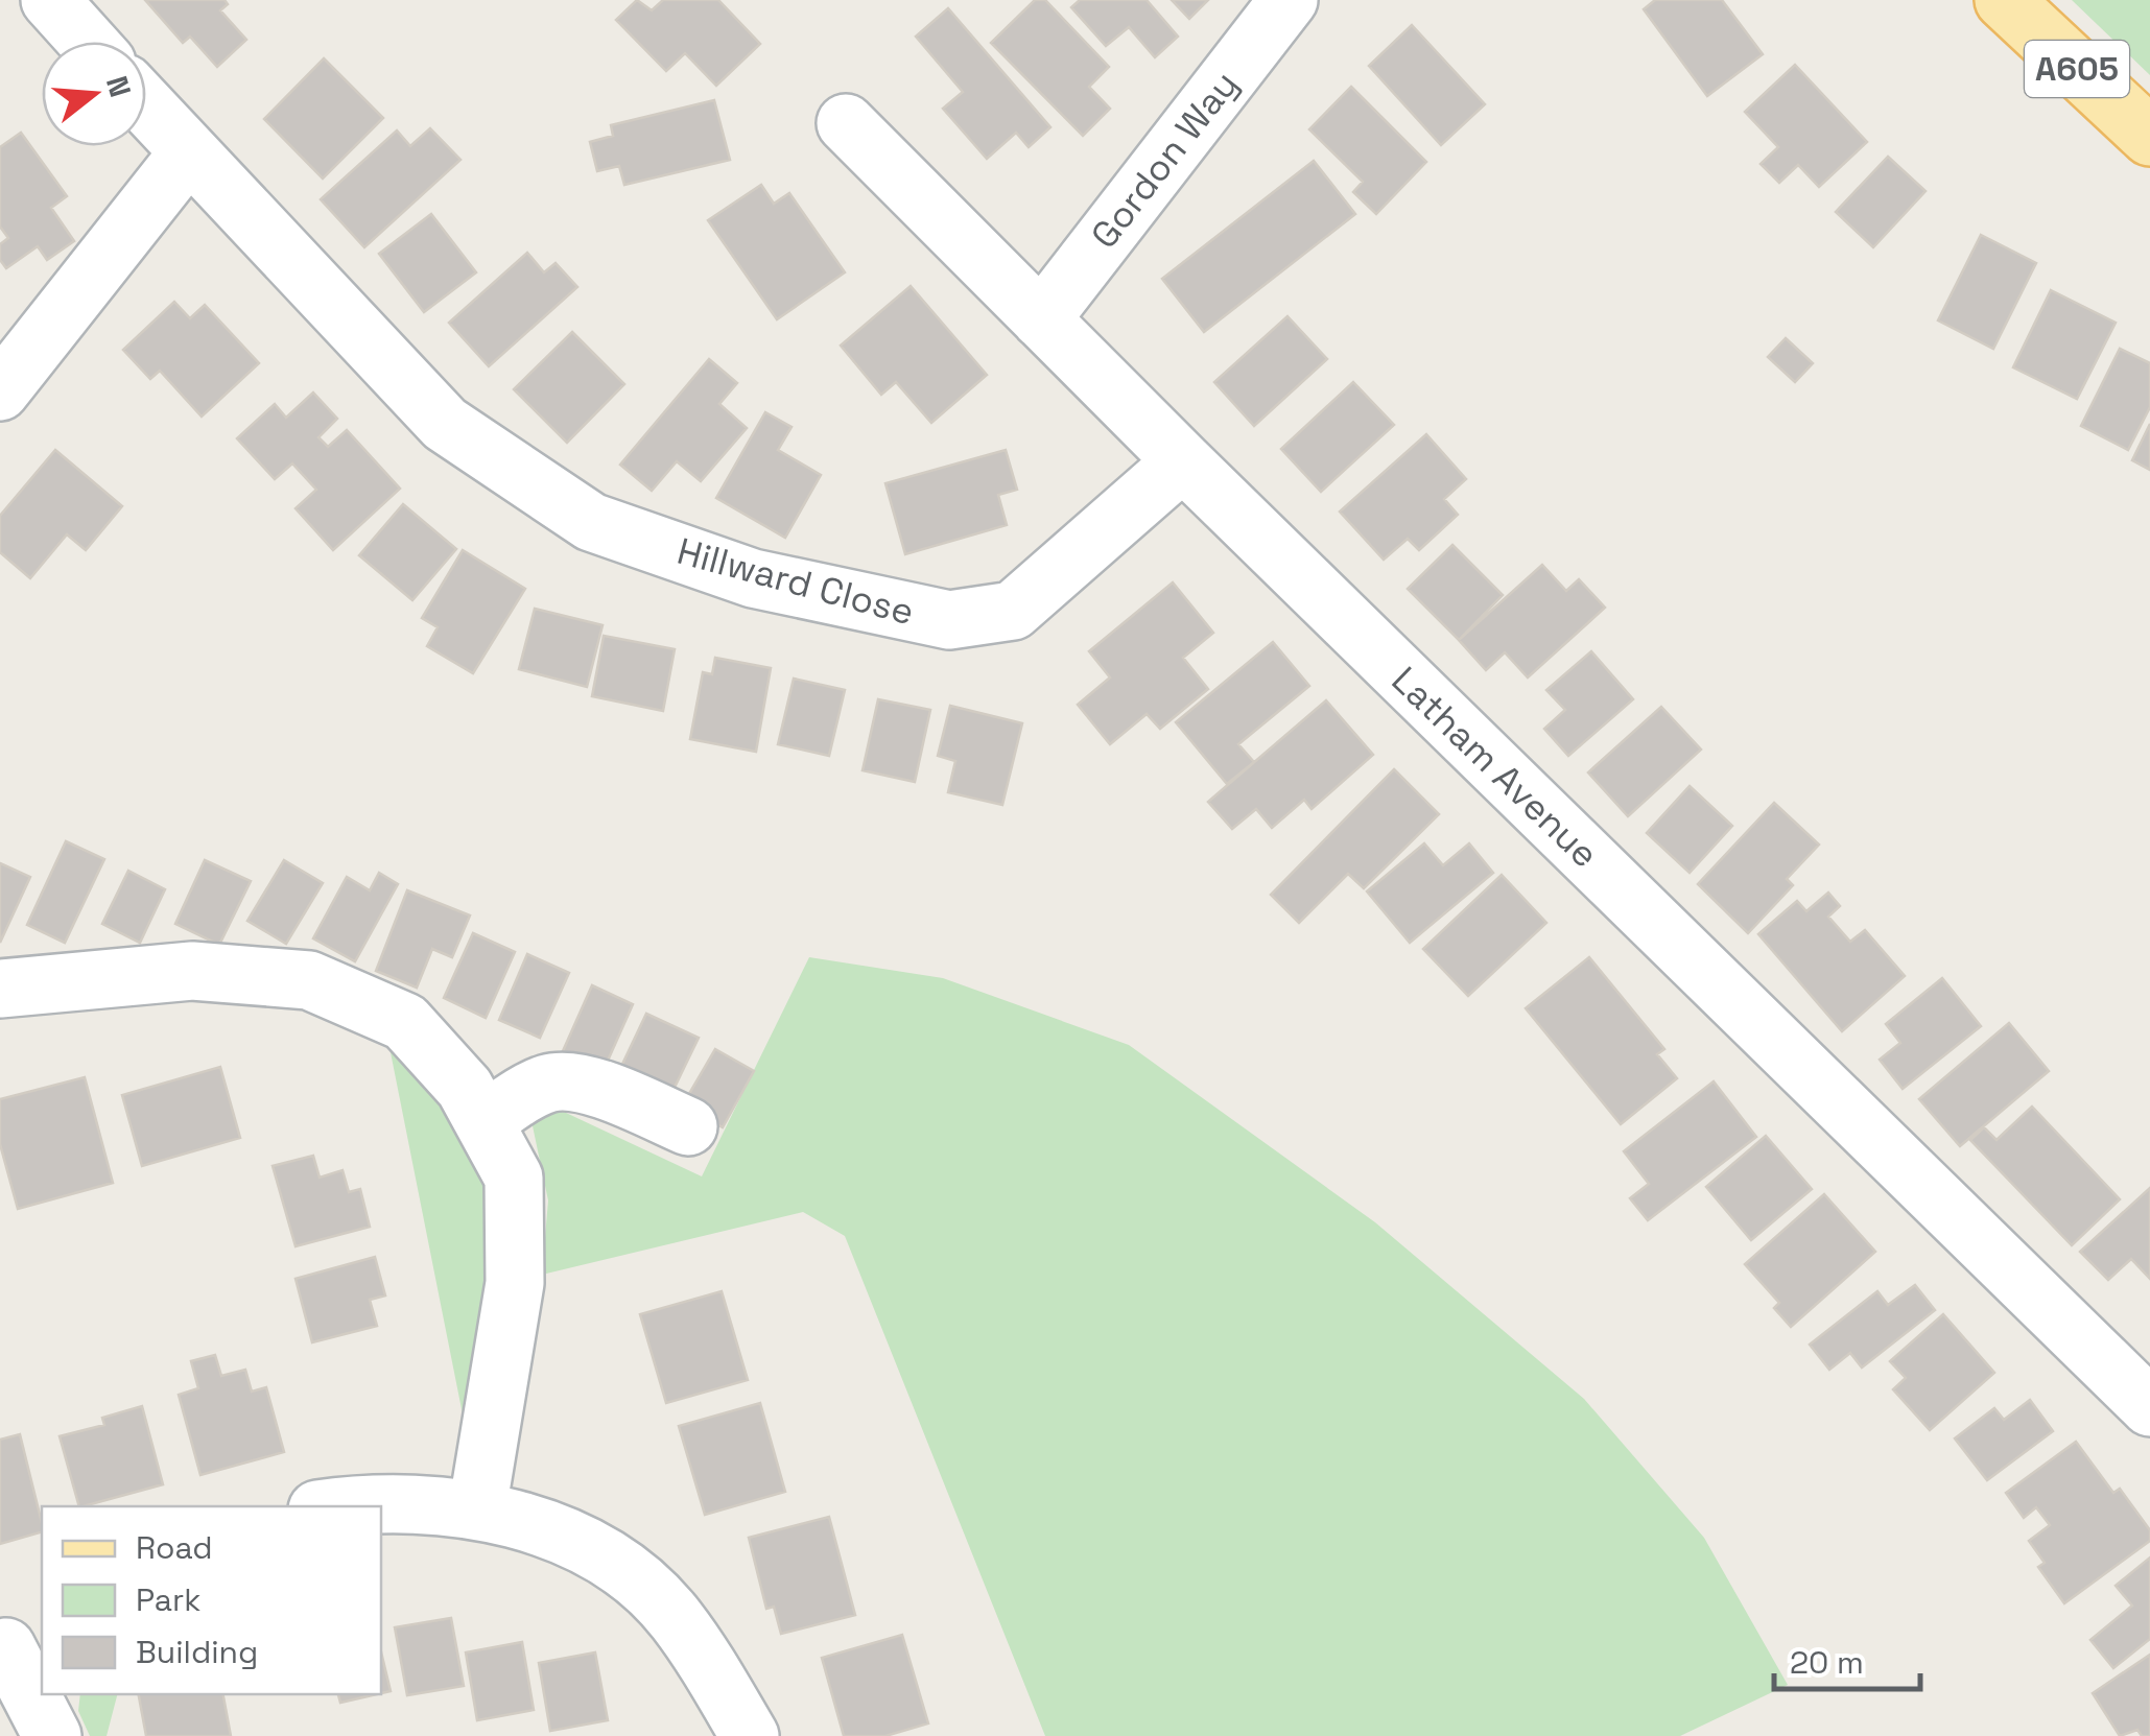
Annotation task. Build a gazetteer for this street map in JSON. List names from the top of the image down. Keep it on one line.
{"streets":{"main road":["A605"],"street":["Gordon Way","Hillward Close","Latham Avenue"]},"crossings":[["Gordon Way","Latham Avenue"],["Hillward Close","Latham Avenue"]],"legend":["Road","Park","Building"],"scale_bar":"20 m","north":"right"}
